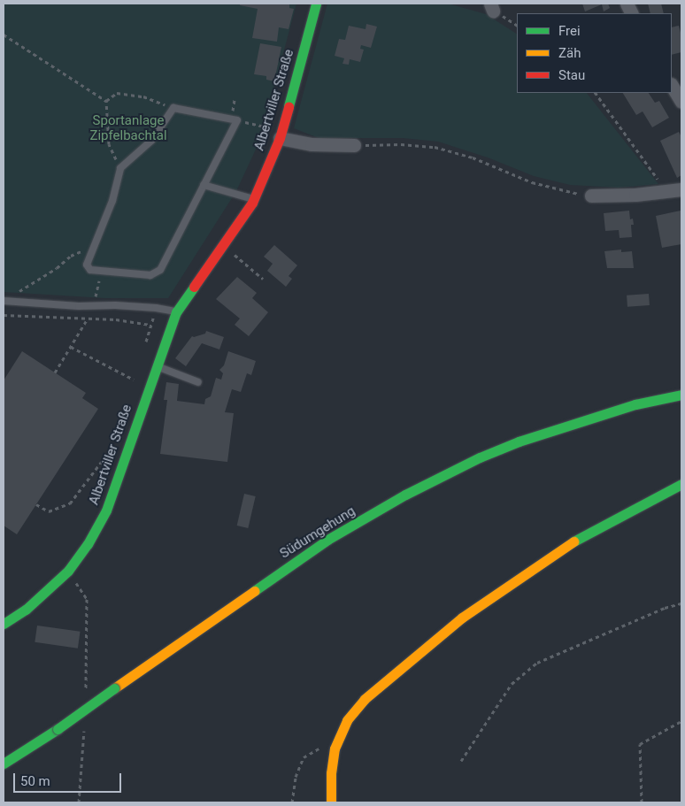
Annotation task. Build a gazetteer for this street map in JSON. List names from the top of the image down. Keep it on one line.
{"streets":{"street":["Albertviller Straße","Südumgehung"]},"parks":["Sportanlage Zipfelbachtal"],"legend":["Frei","Zäh","Stau"],"scale_bar":"50 m"}
